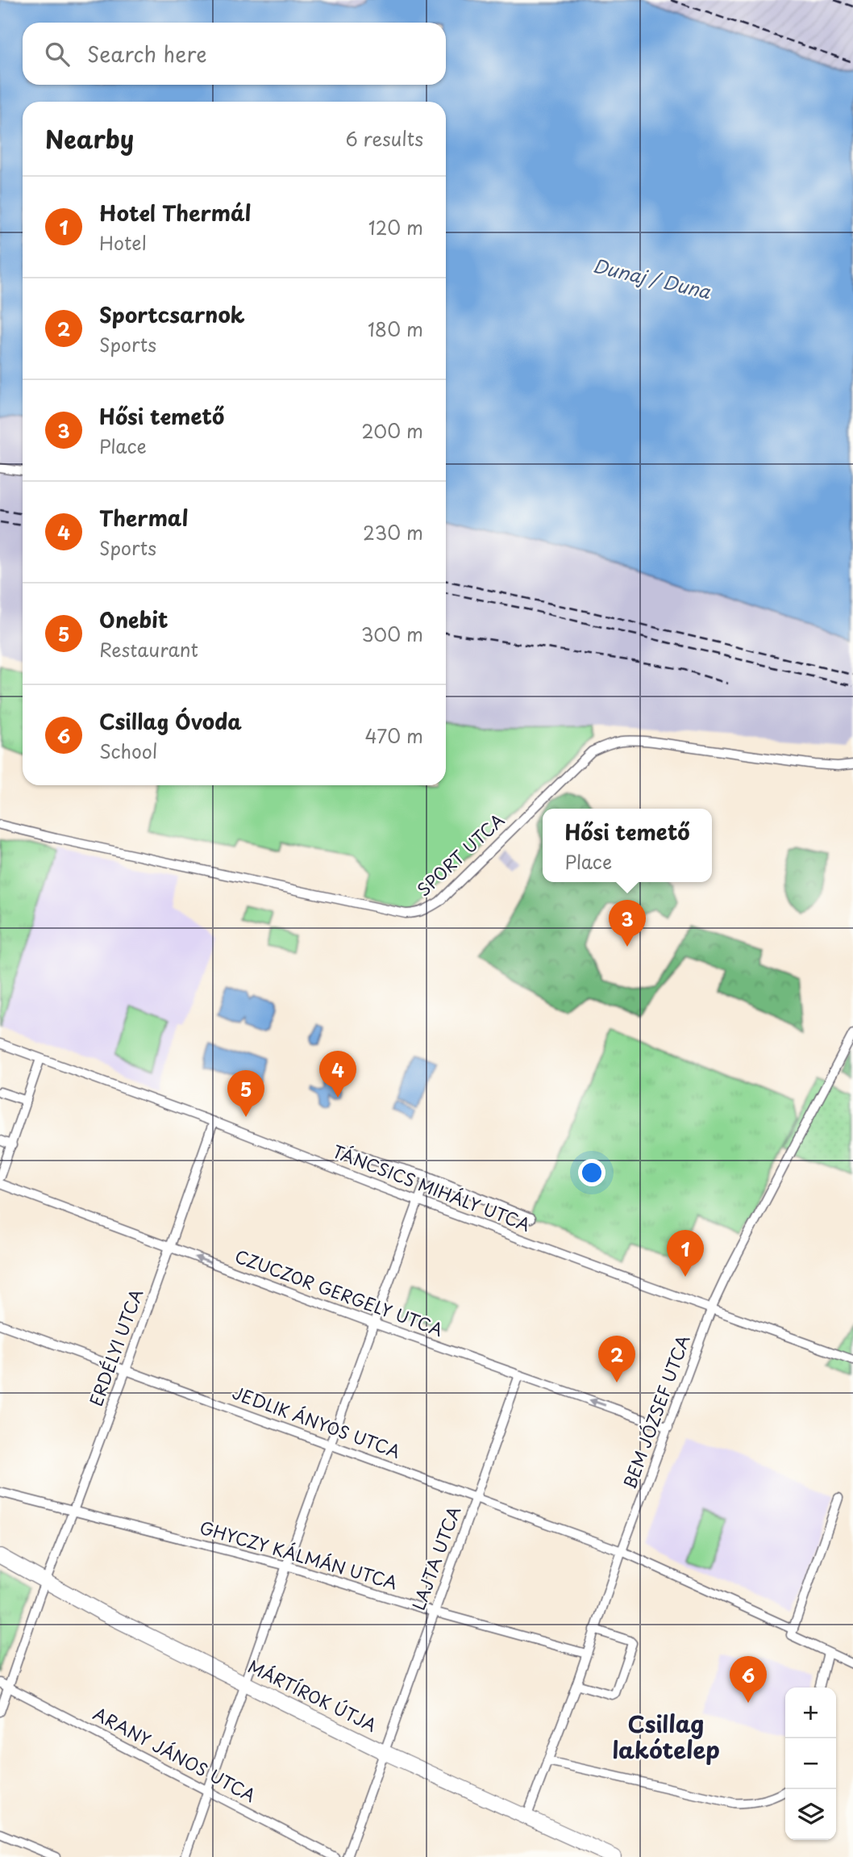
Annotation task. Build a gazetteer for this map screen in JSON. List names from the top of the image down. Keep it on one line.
{"streets":{"main road":["MÁRTÍROK ÚTJA"],"street":["SPORT UTCA","TÁNCSICS MIHÁLY UTCA","CZUCZOR GERGELY UTCA","ERDÉLYI UTCA","BEM JÓZSEF UTCA","JEDLIK ÁNYOS UTCA","GHYCZY KÁLMÁN UTCA","LAJTA UTCA","ARANY JÁNOS UTCA"]},"crossings":[["TÁNCSICS MIHÁLY UTCA","ERDÉLYI UTCA"],["TÁNCSICS MIHÁLY UTCA","BEM JÓZSEF UTCA"],["CZUCZOR GERGELY UTCA","ERDÉLYI UTCA"],["CZUCZOR GERGELY UTCA","BEM JÓZSEF UTCA"],["CZUCZOR GERGELY UTCA","LAJTA UTCA"],["ERDÉLYI UTCA","JEDLIK ÁNYOS UTCA"],["ERDÉLYI UTCA","GHYCZY KÁLMÁN UTCA"],["ERDÉLYI UTCA","MÁRTÍROK ÚTJA"],["ERDÉLYI UTCA","ARANY JÁNOS UTCA"],["BEM JÓZSEF UTCA","JEDLIK ÁNYOS UTCA"],["BEM JÓZSEF UTCA","GHYCZY KÁLMÁN UTCA"],["BEM JÓZSEF UTCA","MÁRTÍROK ÚTJA"],["JEDLIK ÁNYOS UTCA","LAJTA UTCA"],["GHYCZY KÁLMÁN UTCA","LAJTA UTCA"],["LAJTA UTCA","MÁRTÍROK ÚTJA"]],"one_way":["CZUCZOR GERGELY UTCA"],"districts":["Csillag lakótelep"],"water":["Dunaj / Duna"],"page":{"search":"Search here","heading":["Nearby","6 results"],"list":[{"mark":"1","name":"Hotel Thermál","note":"Hotel","value":"120 m"},{"mark":"2","name":"Sportcsarnok","note":"Sports","value":"180 m"},{"mark":"3","name":"Hősi temető","note":"Place","value":"200 m"},{"mark":"4","name":"Thermal","note":"Sports","value":"230 m"},{"mark":"5","name":"Onebit","note":"Restaurant","value":"300 m"},{"mark":"6","name":"Csillag Óvoda","note":"School","value":"470 m"}],"popup":["Hősi temető","Place"],"pins":["3","4","5","1","2","6"],"map_buttons":["+","−"]}}
